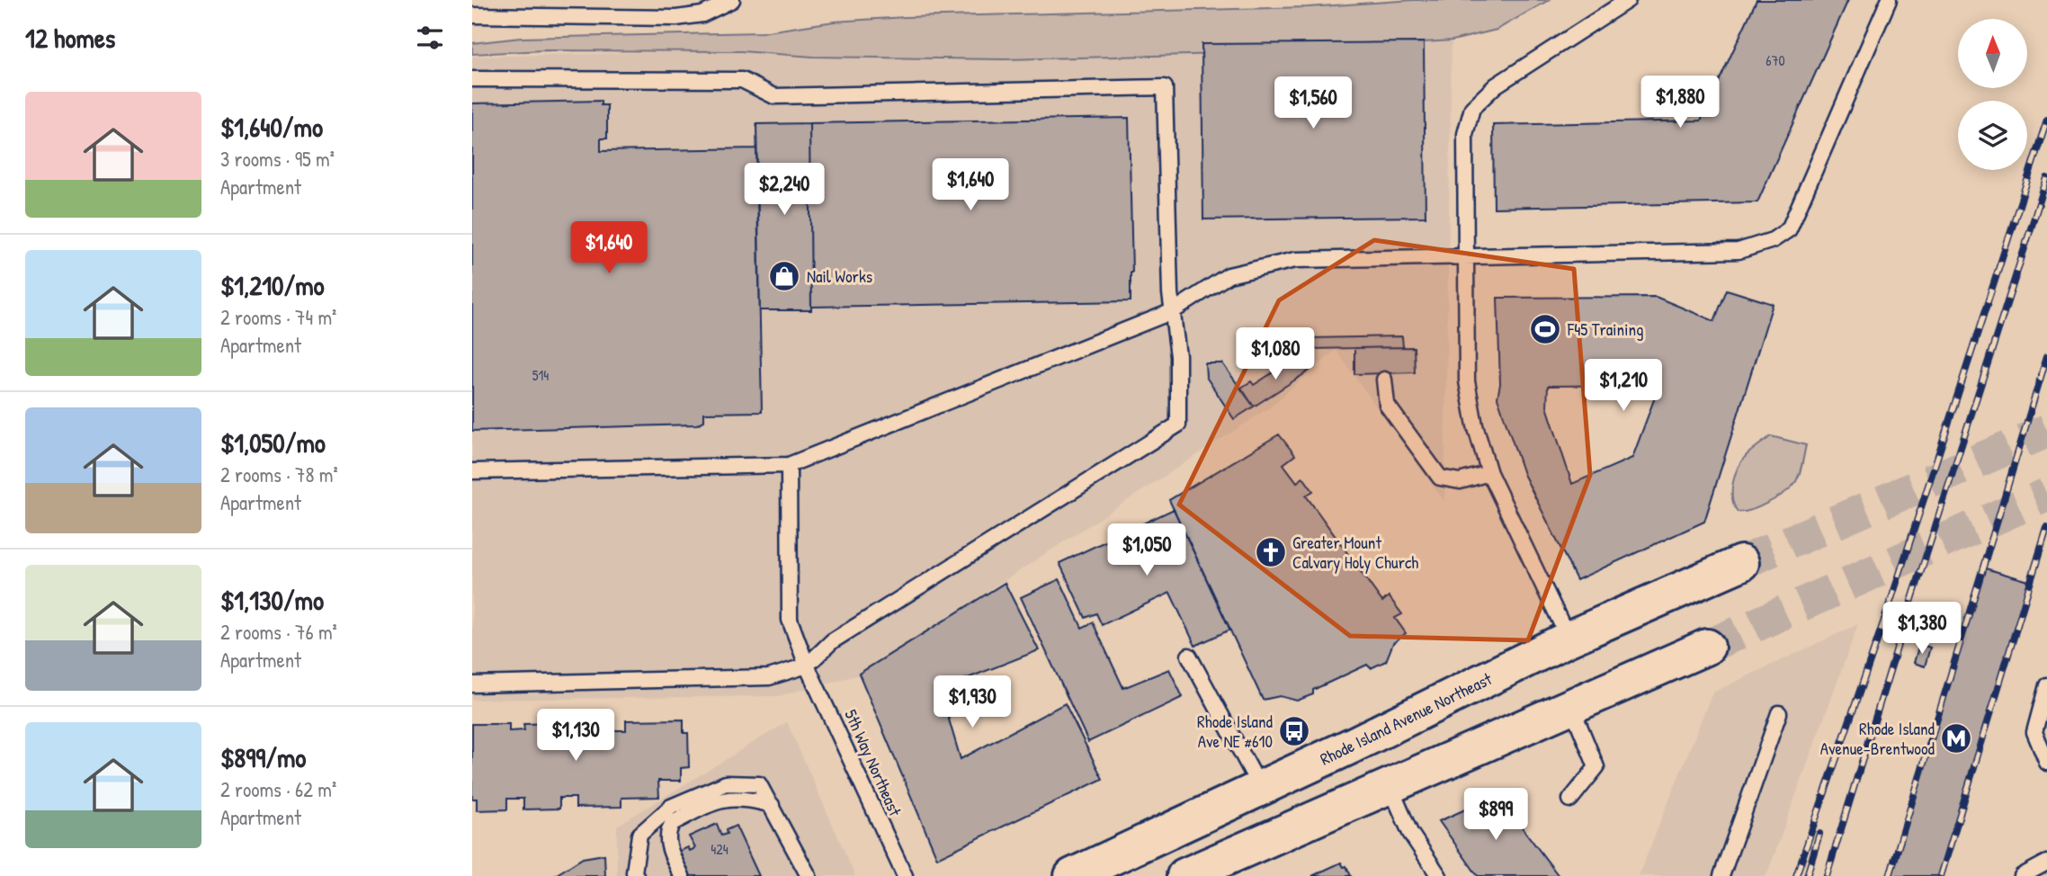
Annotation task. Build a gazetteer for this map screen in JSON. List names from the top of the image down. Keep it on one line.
{"streets":{"main road":["Rhode Island Avenue Northeast"],"lane":["5th Way Northeast"]},"places":{"shop":["Nail Works"],"sports":["F45 Training"],"church":["Greater Mount Calvary Holy Church"],"bus stop":["Rhode Island Ave NE #610"],"metro station":["Rhode Island Avenue–Brentwood"]},"house_numbers":["670","514","424"],"north":"top","page":{"heading":"12 homes","list":[{"name":"$1,640/mo","note":"3 rooms · 95 m² · Apartment"},{"name":"$1,210/mo","note":"2 rooms · 74 m² · Apartment"},{"name":"$1,050/mo","note":"2 rooms · 78 m² · Apartment"},{"name":"$1,130/mo","note":"2 rooms · 76 m² · Apartment"},{"name":"$899/mo","note":"2 rooms · 62 m² · Apartment"}],"price":["$1,880","$1,560","$1,640","$2,240","$1,640","$1,080","$1,210","$1,050","$1,380","$1,930","$1,130","$899"]}}
